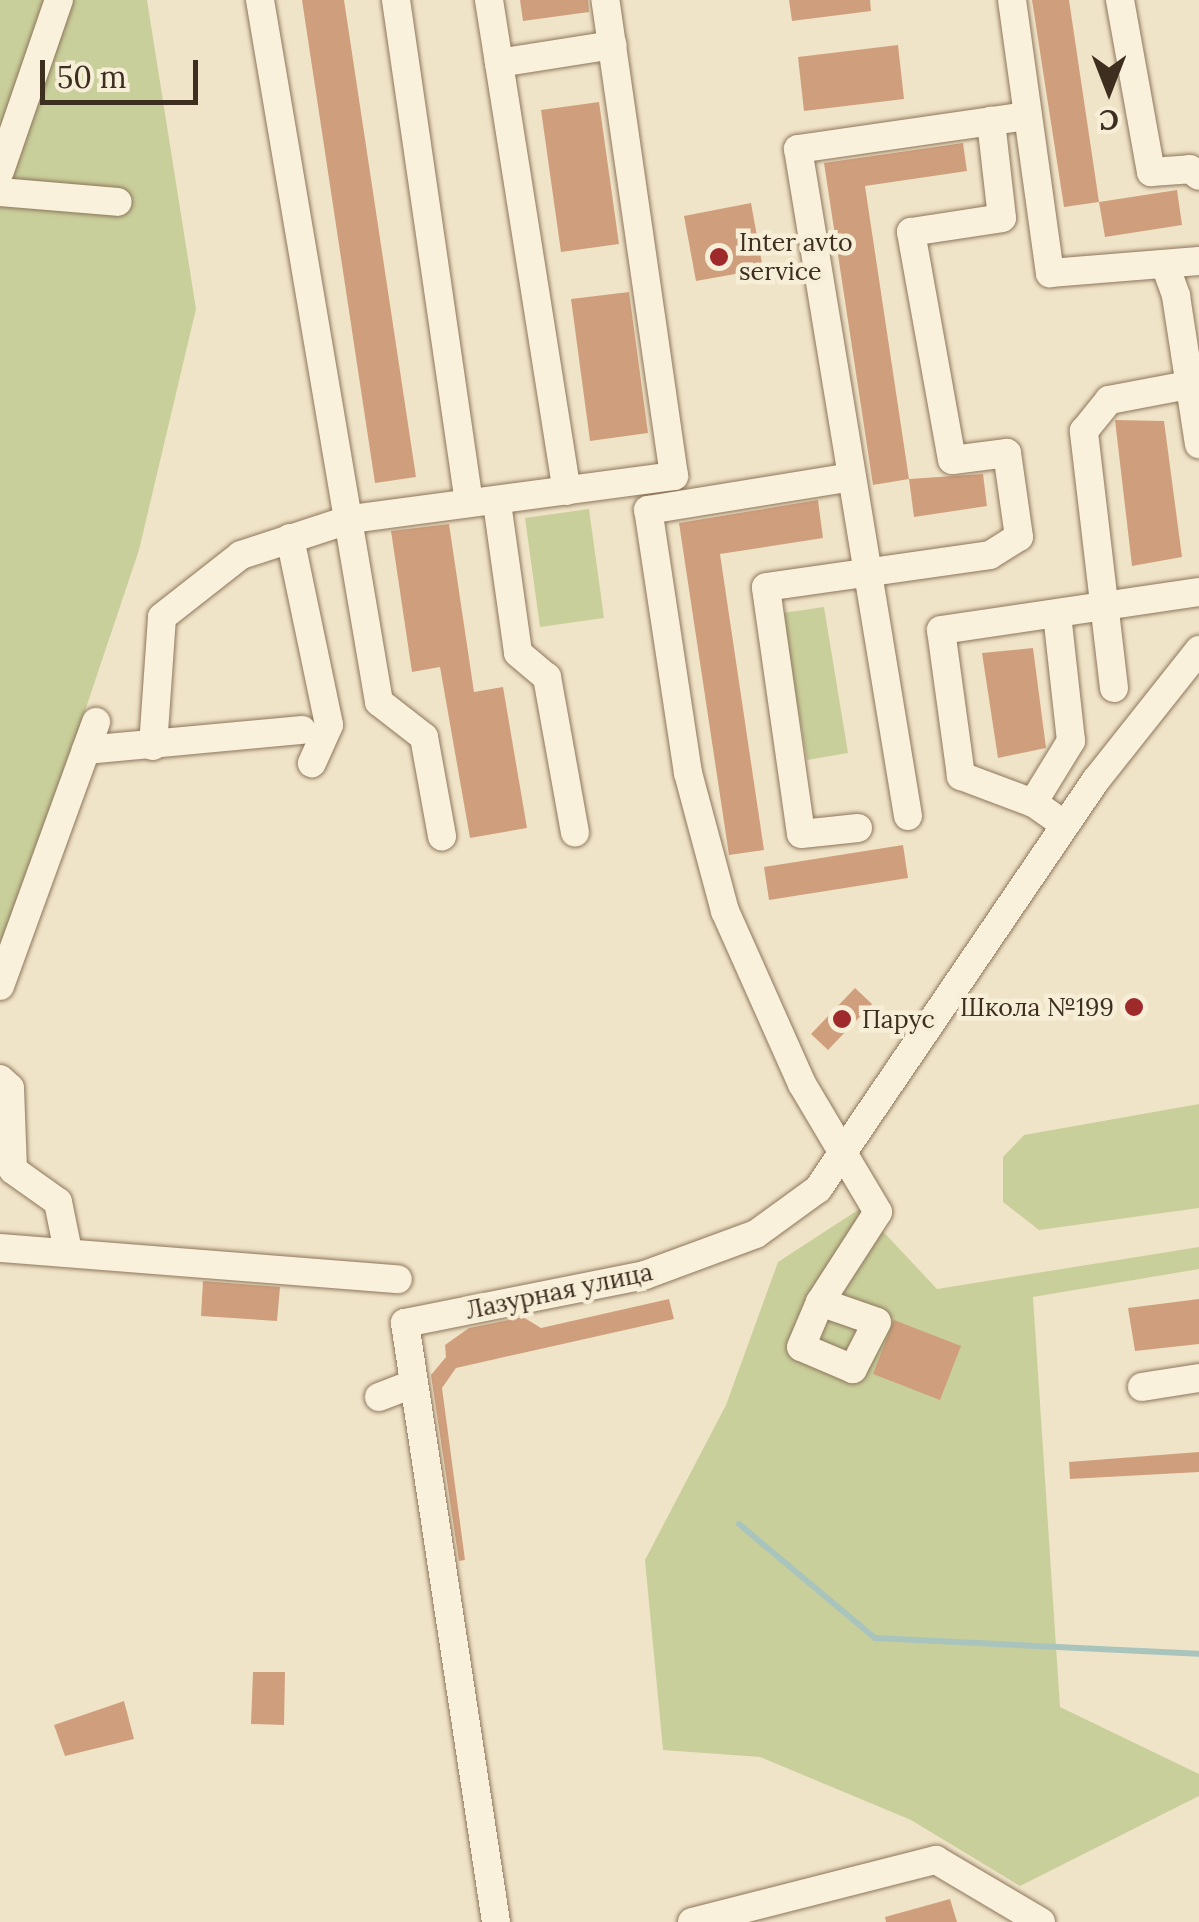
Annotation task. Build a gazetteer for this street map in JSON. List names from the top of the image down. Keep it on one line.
{"streets":{"street":["Лазурная улица"]},"places":["Inter avto service","Школа №199","Парус"],"scale_bar":"50 m","north":"bottom"}
